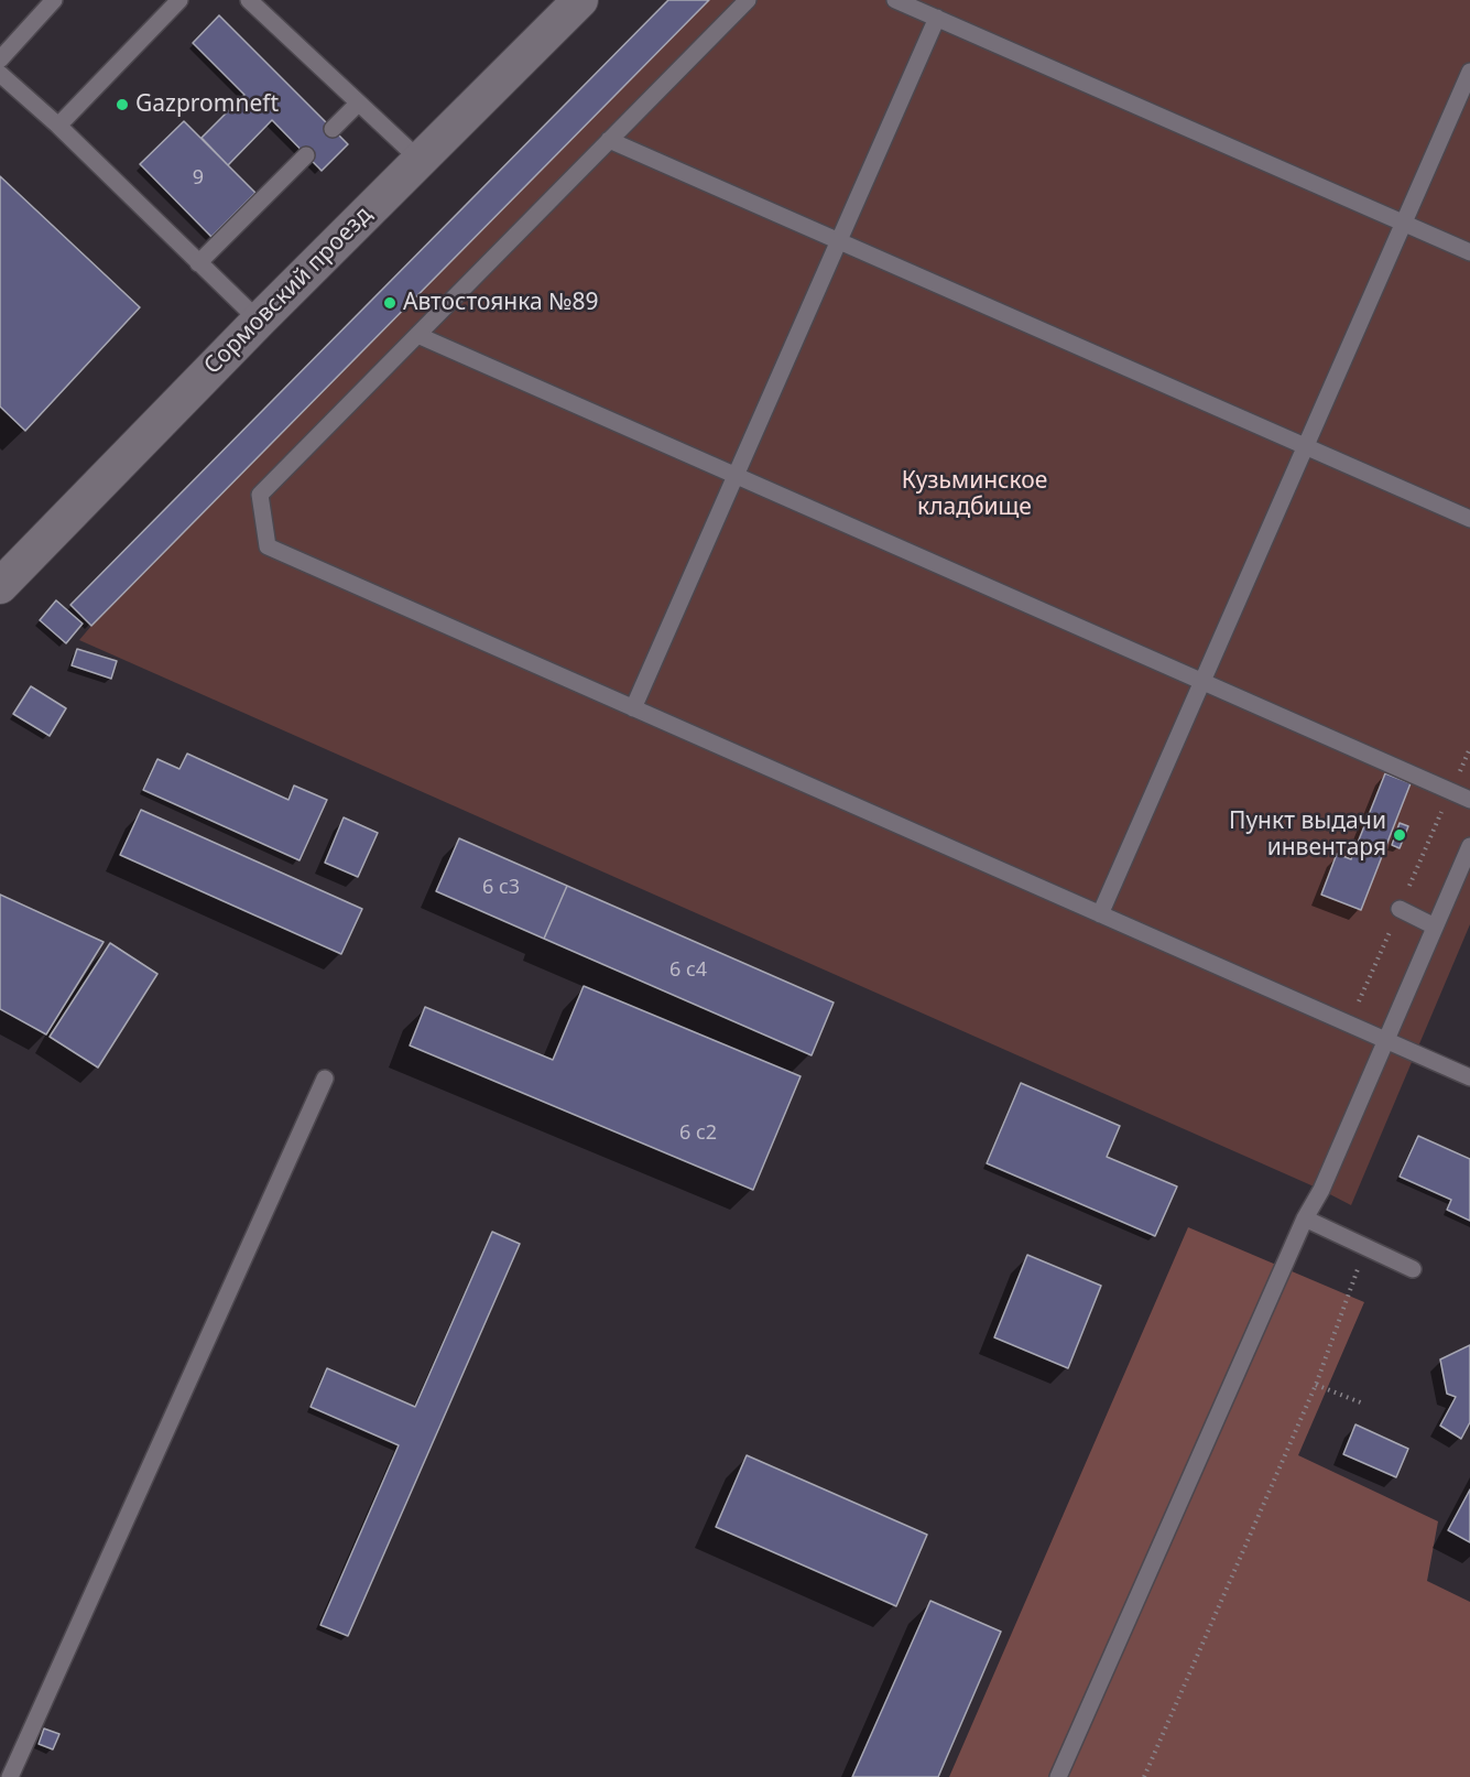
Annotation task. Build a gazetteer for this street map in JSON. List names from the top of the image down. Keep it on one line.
{"streets":{"street":["Сормовский проезд"]},"parks":["Кузьминское кладбище"],"places":["Gazpromneft","Автостоянка №89","Пункт выдачи инвентаря"],"house_numbers":["9","6 с3","6 с4","6 с2"]}
